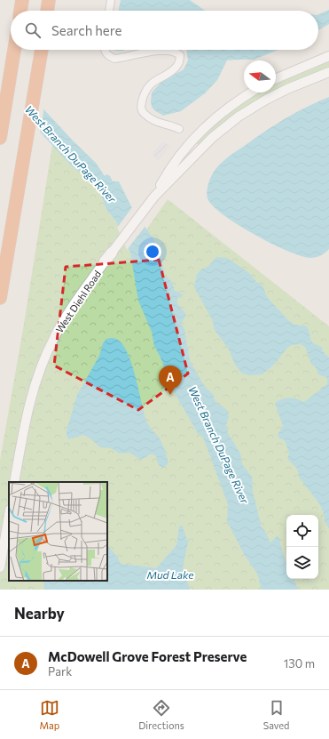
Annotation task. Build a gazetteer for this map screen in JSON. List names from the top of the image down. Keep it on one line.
{"streets":{"main road":["West Diehl Road"]},"water":["West Branch DuPage River","Mud Lake"],"north":"left","page":{"search":"Search here","pins":"A","heading":"Nearby","list":[{"mark":"A","name":"McDowell Grove Forest Preserve","note":"Park","value":"130 m"}],"nav":["Map","Directions","Saved"]}}
